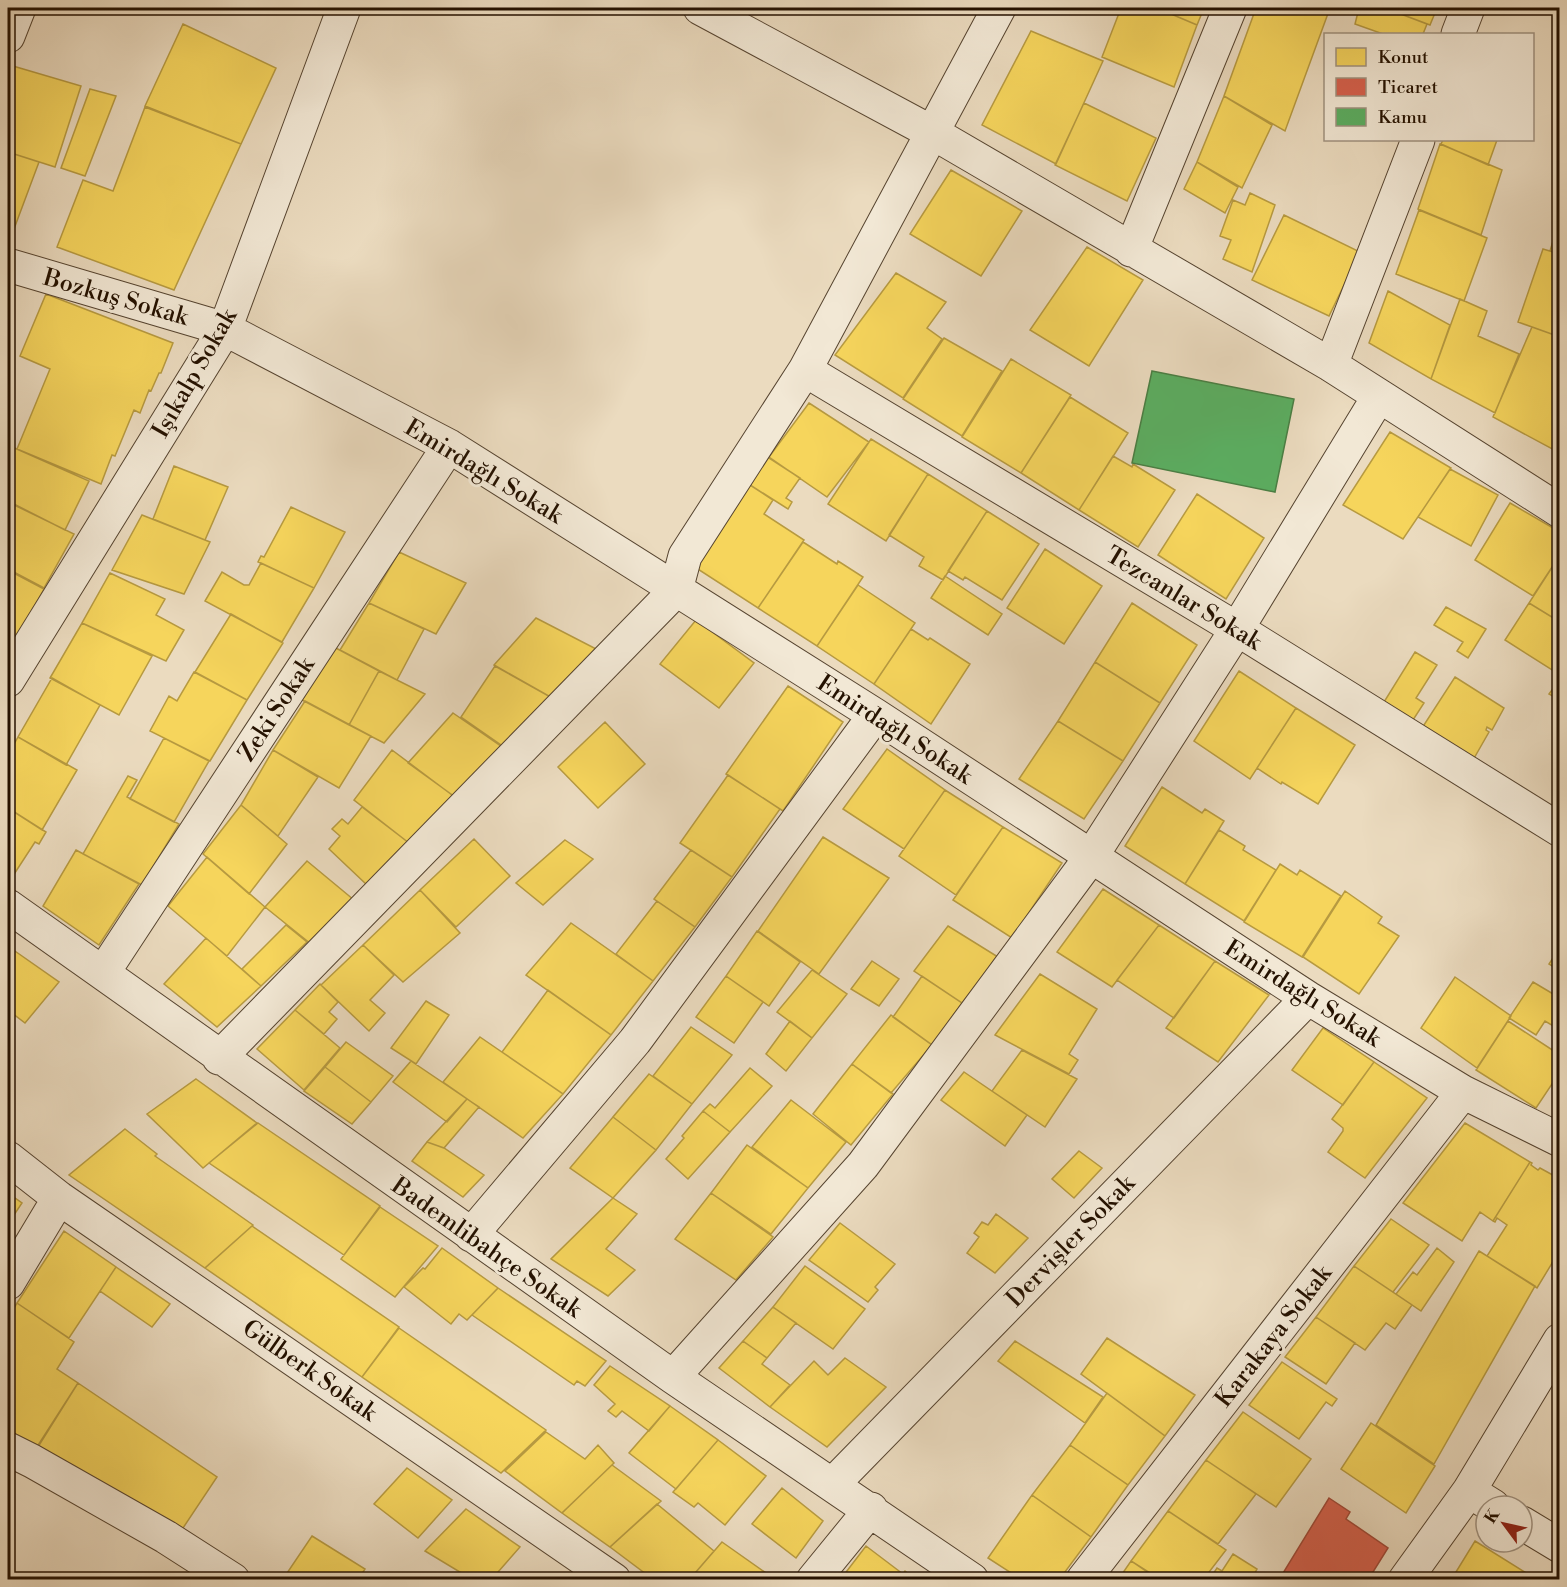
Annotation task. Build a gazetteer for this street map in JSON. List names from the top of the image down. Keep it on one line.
{"streets":{"street":["Bozkuş Sokak","Işıkalp Sokak","Emirdağlı Sokak","Tezcanlar Sokak","Zeki Sokak","Dervişler Sokak","Bademlibahçe Sokak","Karakaya Sokak","Gülberk Sokak"]},"crossings":[["Bozkuş Sokak","Işıkalp Sokak"],["Bozkuş Sokak","Emirdağlı Sokak"],["Işıkalp Sokak","Emirdağlı Sokak"],["Emirdağlı Sokak","Zeki Sokak"],["Emirdağlı Sokak","Dervişler Sokak"],["Emirdağlı Sokak","Karakaya Sokak"],["Zeki Sokak","Bademlibahçe Sokak"],["Dervişler Sokak","Bademlibahçe Sokak"]],"legend":["Konut","Ticaret","Kamu"],"north":"top left"}
